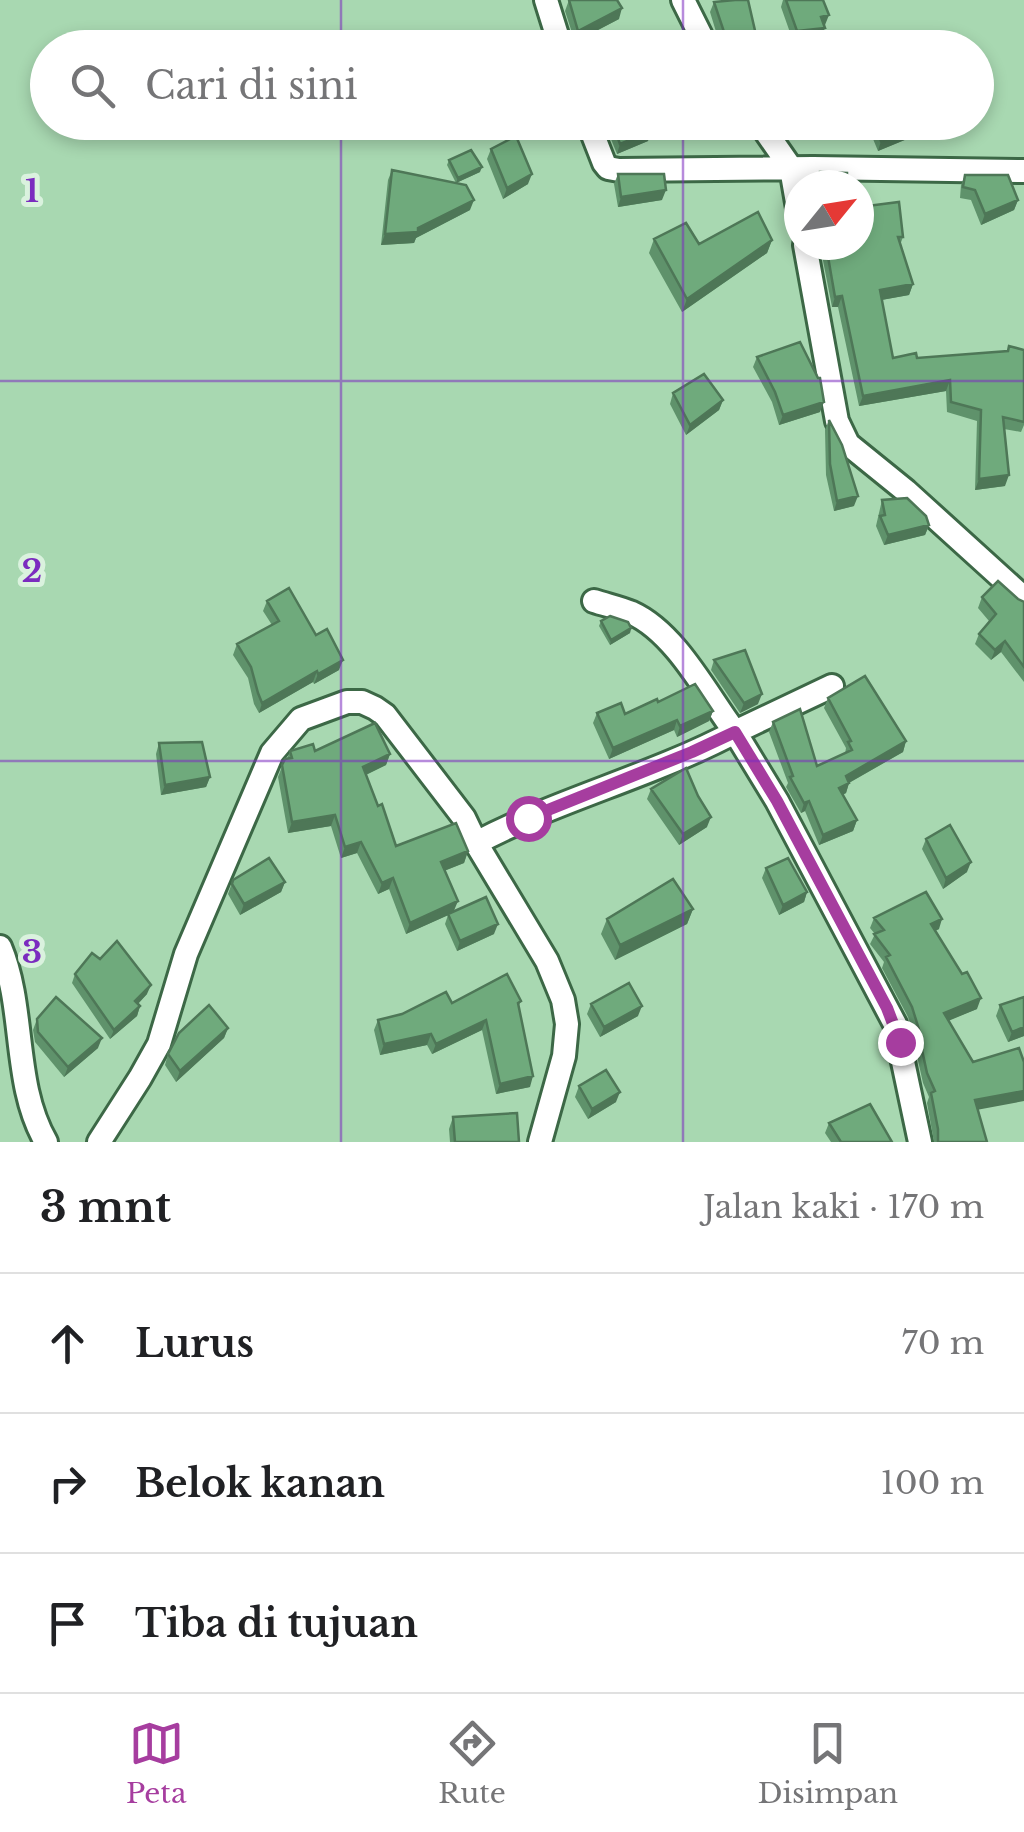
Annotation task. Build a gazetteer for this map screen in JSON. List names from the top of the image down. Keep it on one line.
{"north":"top right","page":{"search":"Cari di sini","heading":["3 mnt","Jalan kaki · 170 m"],"list":[["Lurus","70 m"],["Belok kanan","100 m"],"Tiba di tujuan"],"nav":["Peta","Rute","Disimpan"]},"grid":{"rows":["1","2","3"]}}
